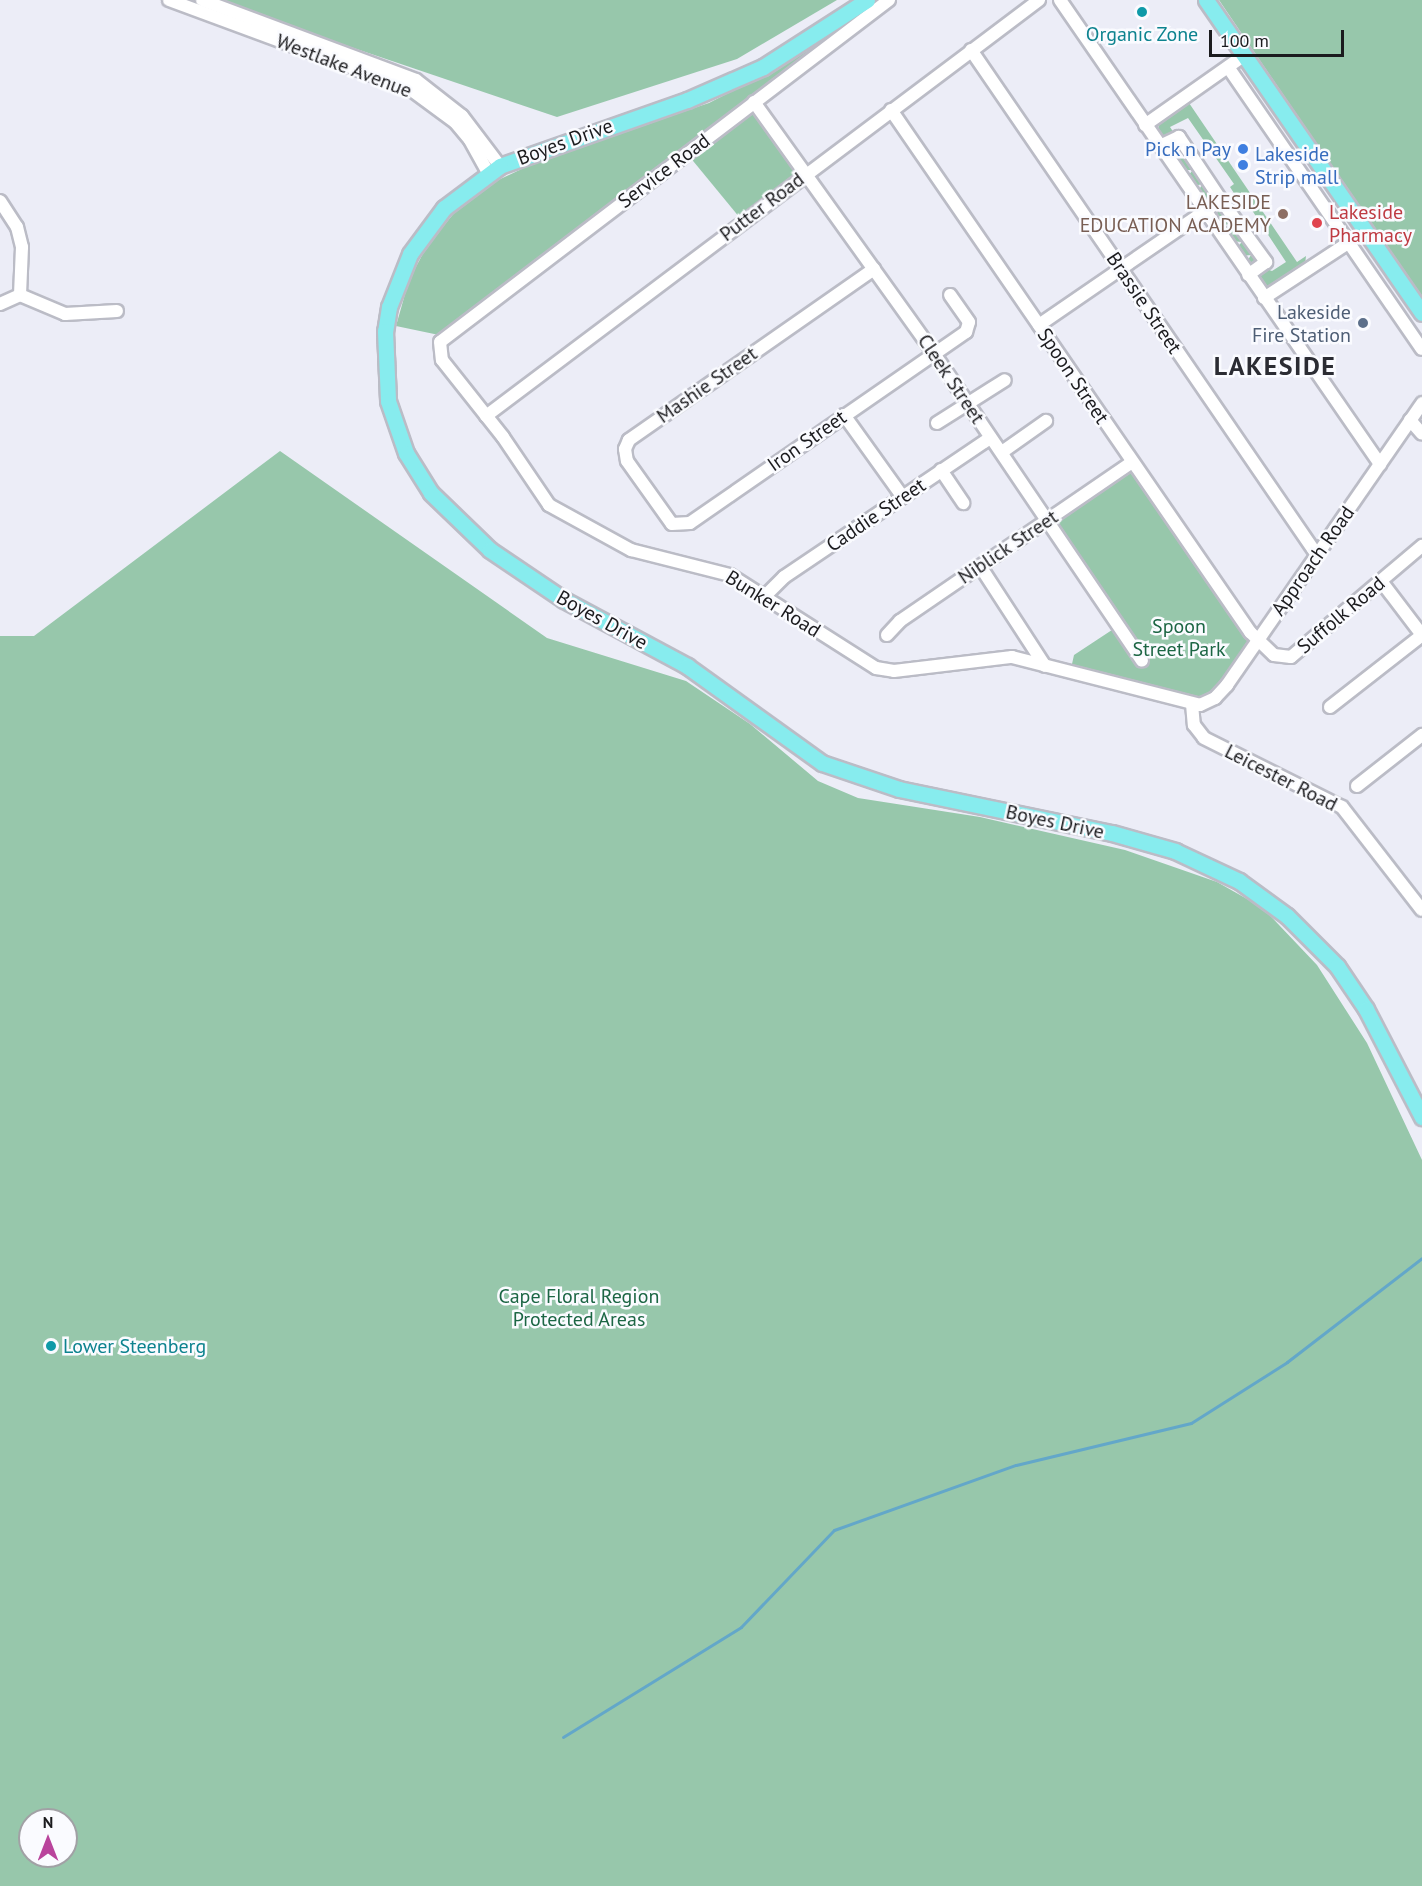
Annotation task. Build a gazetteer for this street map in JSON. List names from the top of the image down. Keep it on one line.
{"streets":{"main road":["Boyes Drive"],"street":["Westlake Avenue","Service Road","Putter Road","Brassie Street","Spoon Street","Cleek Street","Mashie Street","Iron Street","Caddie Street","Niblick Street","Approach Road","Bunker Road","Suffolk Road","Leicester Road"]},"crossings":[["Westlake Avenue","Boyes Drive"],["Service Road","Cleek Street"],["Service Road","Bunker Road"],["Putter Road","Brassie Street"],["Putter Road","Spoon Street"],["Putter Road","Cleek Street"],["Putter Road","Bunker Road"],["Brassie Street","Approach Road"],["Spoon Street","Niblick Street"],["Spoon Street","Approach Road"],["Spoon Street","Suffolk Road"],["Cleek Street","Mashie Street"],["Cleek Street","Iron Street"],["Cleek Street","Caddie Street"],["Cleek Street","Niblick Street"],["Mashie Street","Iron Street"],["Caddie Street","Bunker Road"],["Approach Road","Bunker Road"],["Approach Road","Suffolk Road"],["Approach Road","Leicester Road"],["Bunker Road","Leicester Road"]],"districts":["LAKESIDE"],"parks":["Spoon Street Park","Cape Floral Region Protected Areas"],"places":["Organic Zone","Pick n Pay","Lakeside Strip mall","LAKESIDE EDUCATION ACADEMY","Lakeside Pharmacy","Lakeside Fire Station","Lower Steenberg"],"scale_bar":"100 m","north":"top"}
